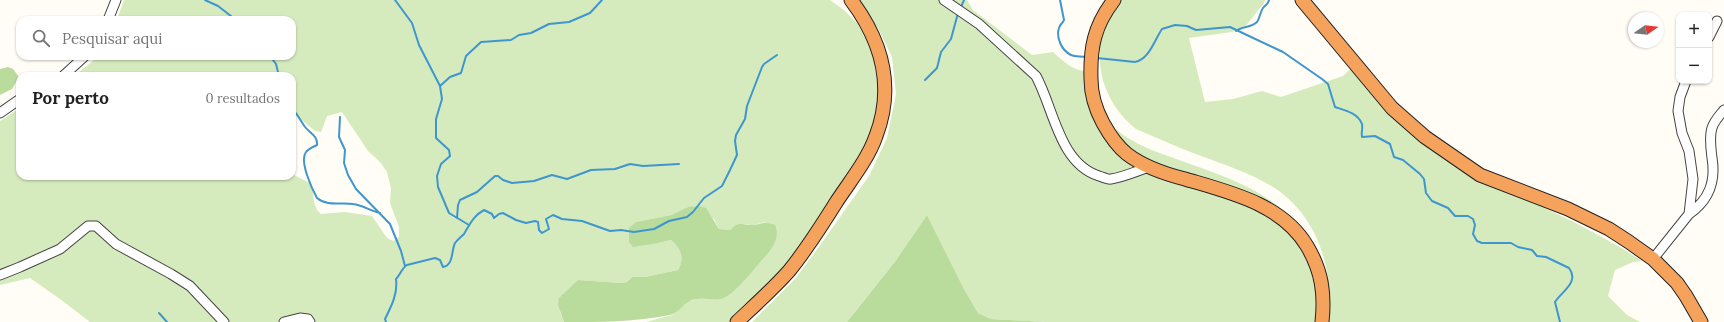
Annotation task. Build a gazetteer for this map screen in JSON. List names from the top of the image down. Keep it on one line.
{"north":"right","page":{"map_buttons":["+","−"],"search":"Pesquisar aqui","heading":["Por perto","0 resultados"]}}
